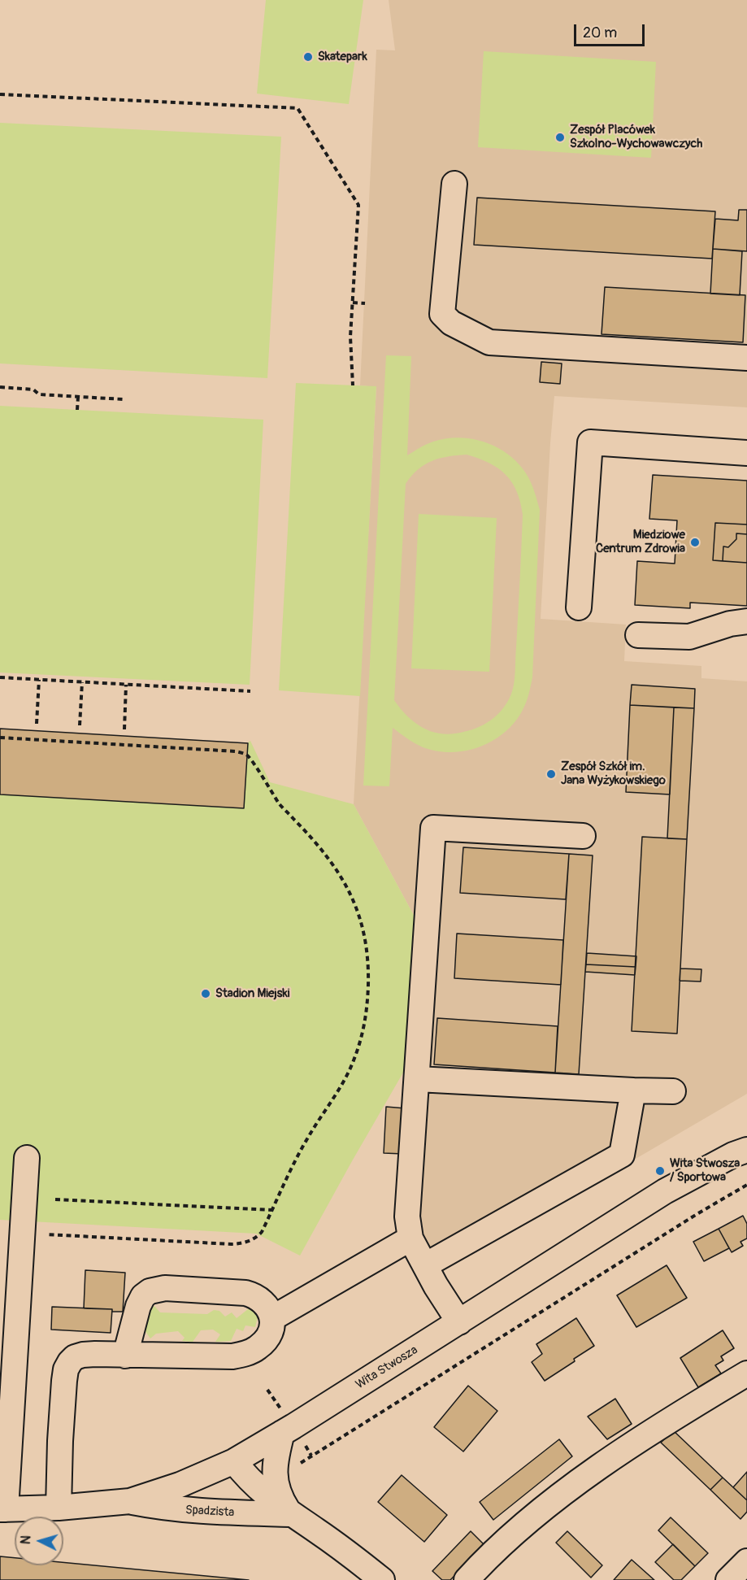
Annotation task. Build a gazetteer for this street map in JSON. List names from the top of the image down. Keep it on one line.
{"streets":{"street":["Wita Stwosza","Spadzista"]},"crossings":[["Wita Stwosza","Spadzista"]],"places":["Skatepark","Zespół Placówek Szkolno-Wychowawczych","Miedziowe Centrum Zdrowia","Zespół Szkół im. Jana Wyżykowskiego","Stadion Miejski","Wita Stwosza / Sportowa"],"scale_bar":"20 m","north":"left"}
